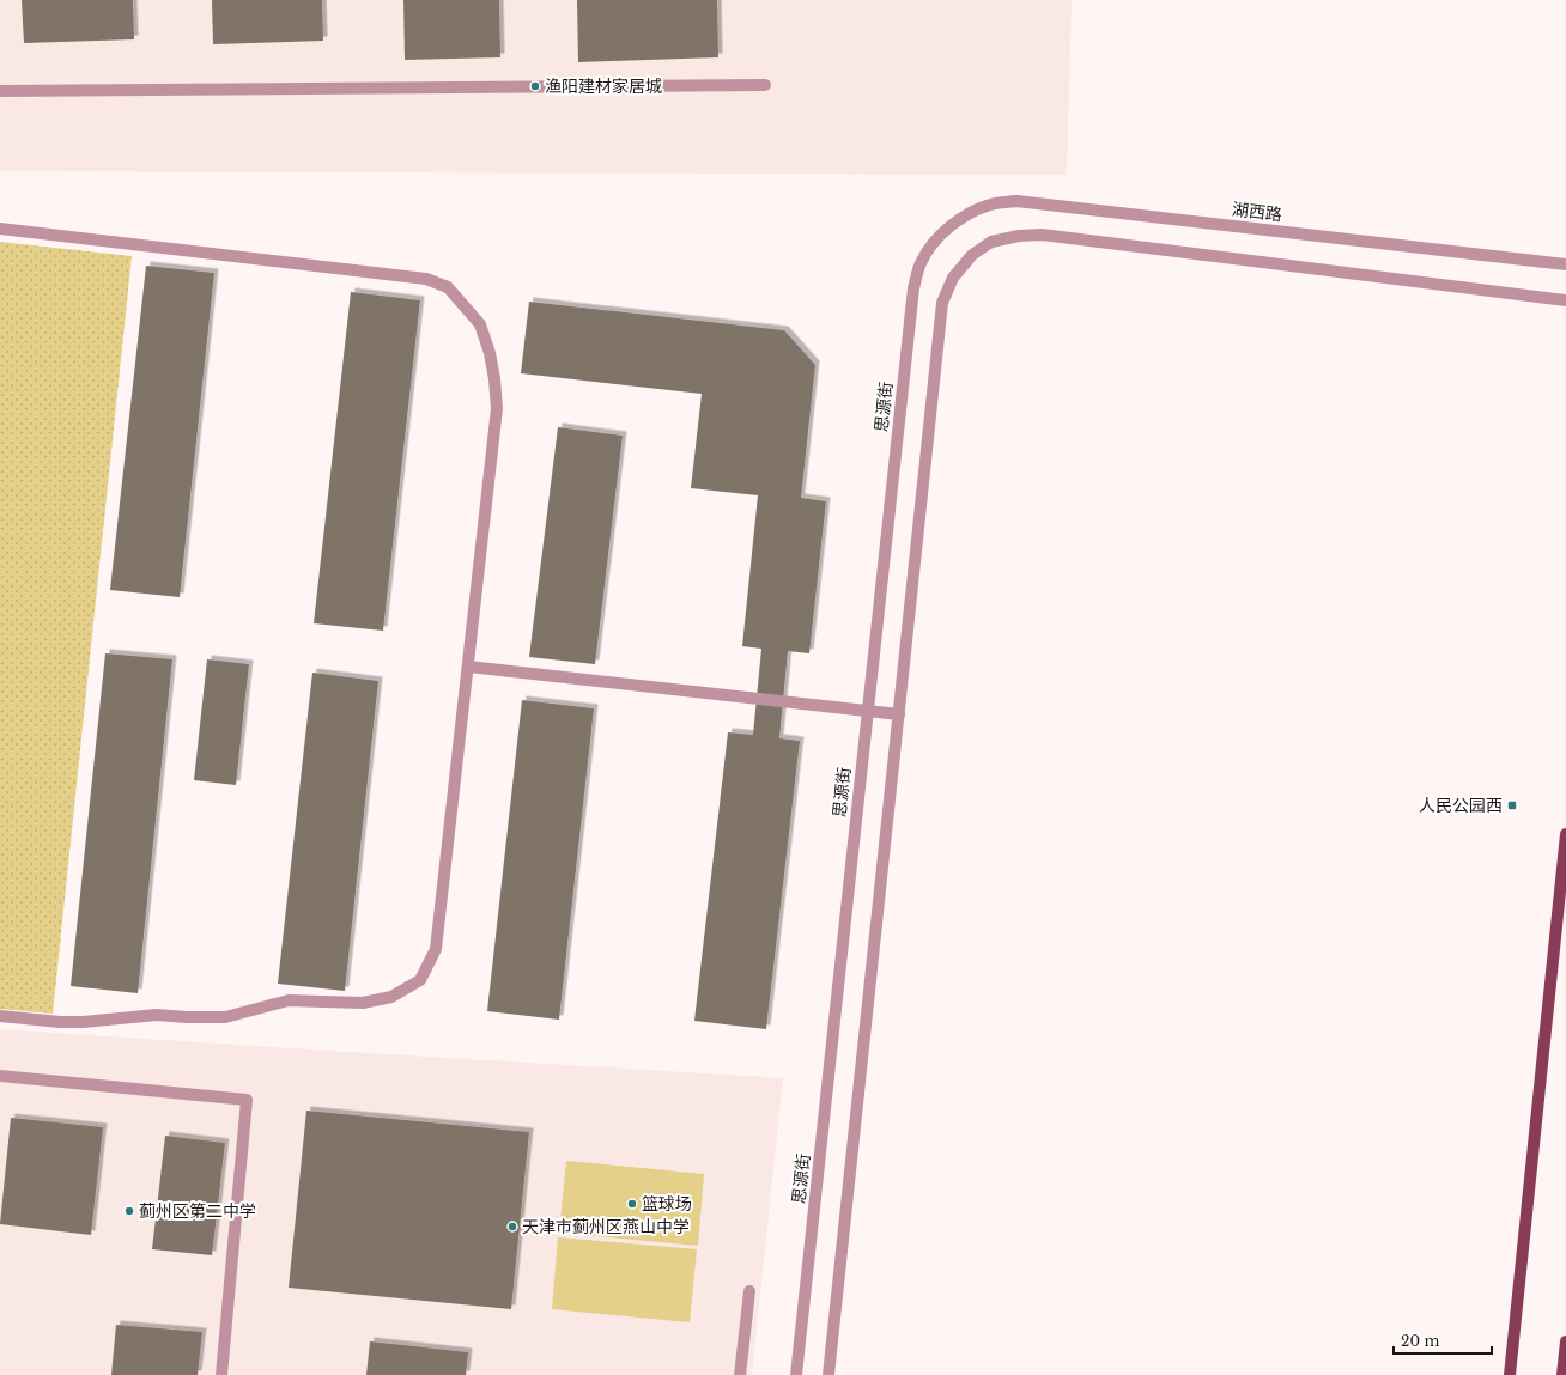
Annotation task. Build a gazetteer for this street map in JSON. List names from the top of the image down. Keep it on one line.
{"streets":{"street":["湖西路","思源街"]},"crossings":[["湖西路","思源街"]],"places":{"other":["渔阳建材家居城","篮球场","蓟州区第二中学","天津市蓟州区燕山中学"],"transit":["人民公园西"]},"scale_bar":"20 m"}
